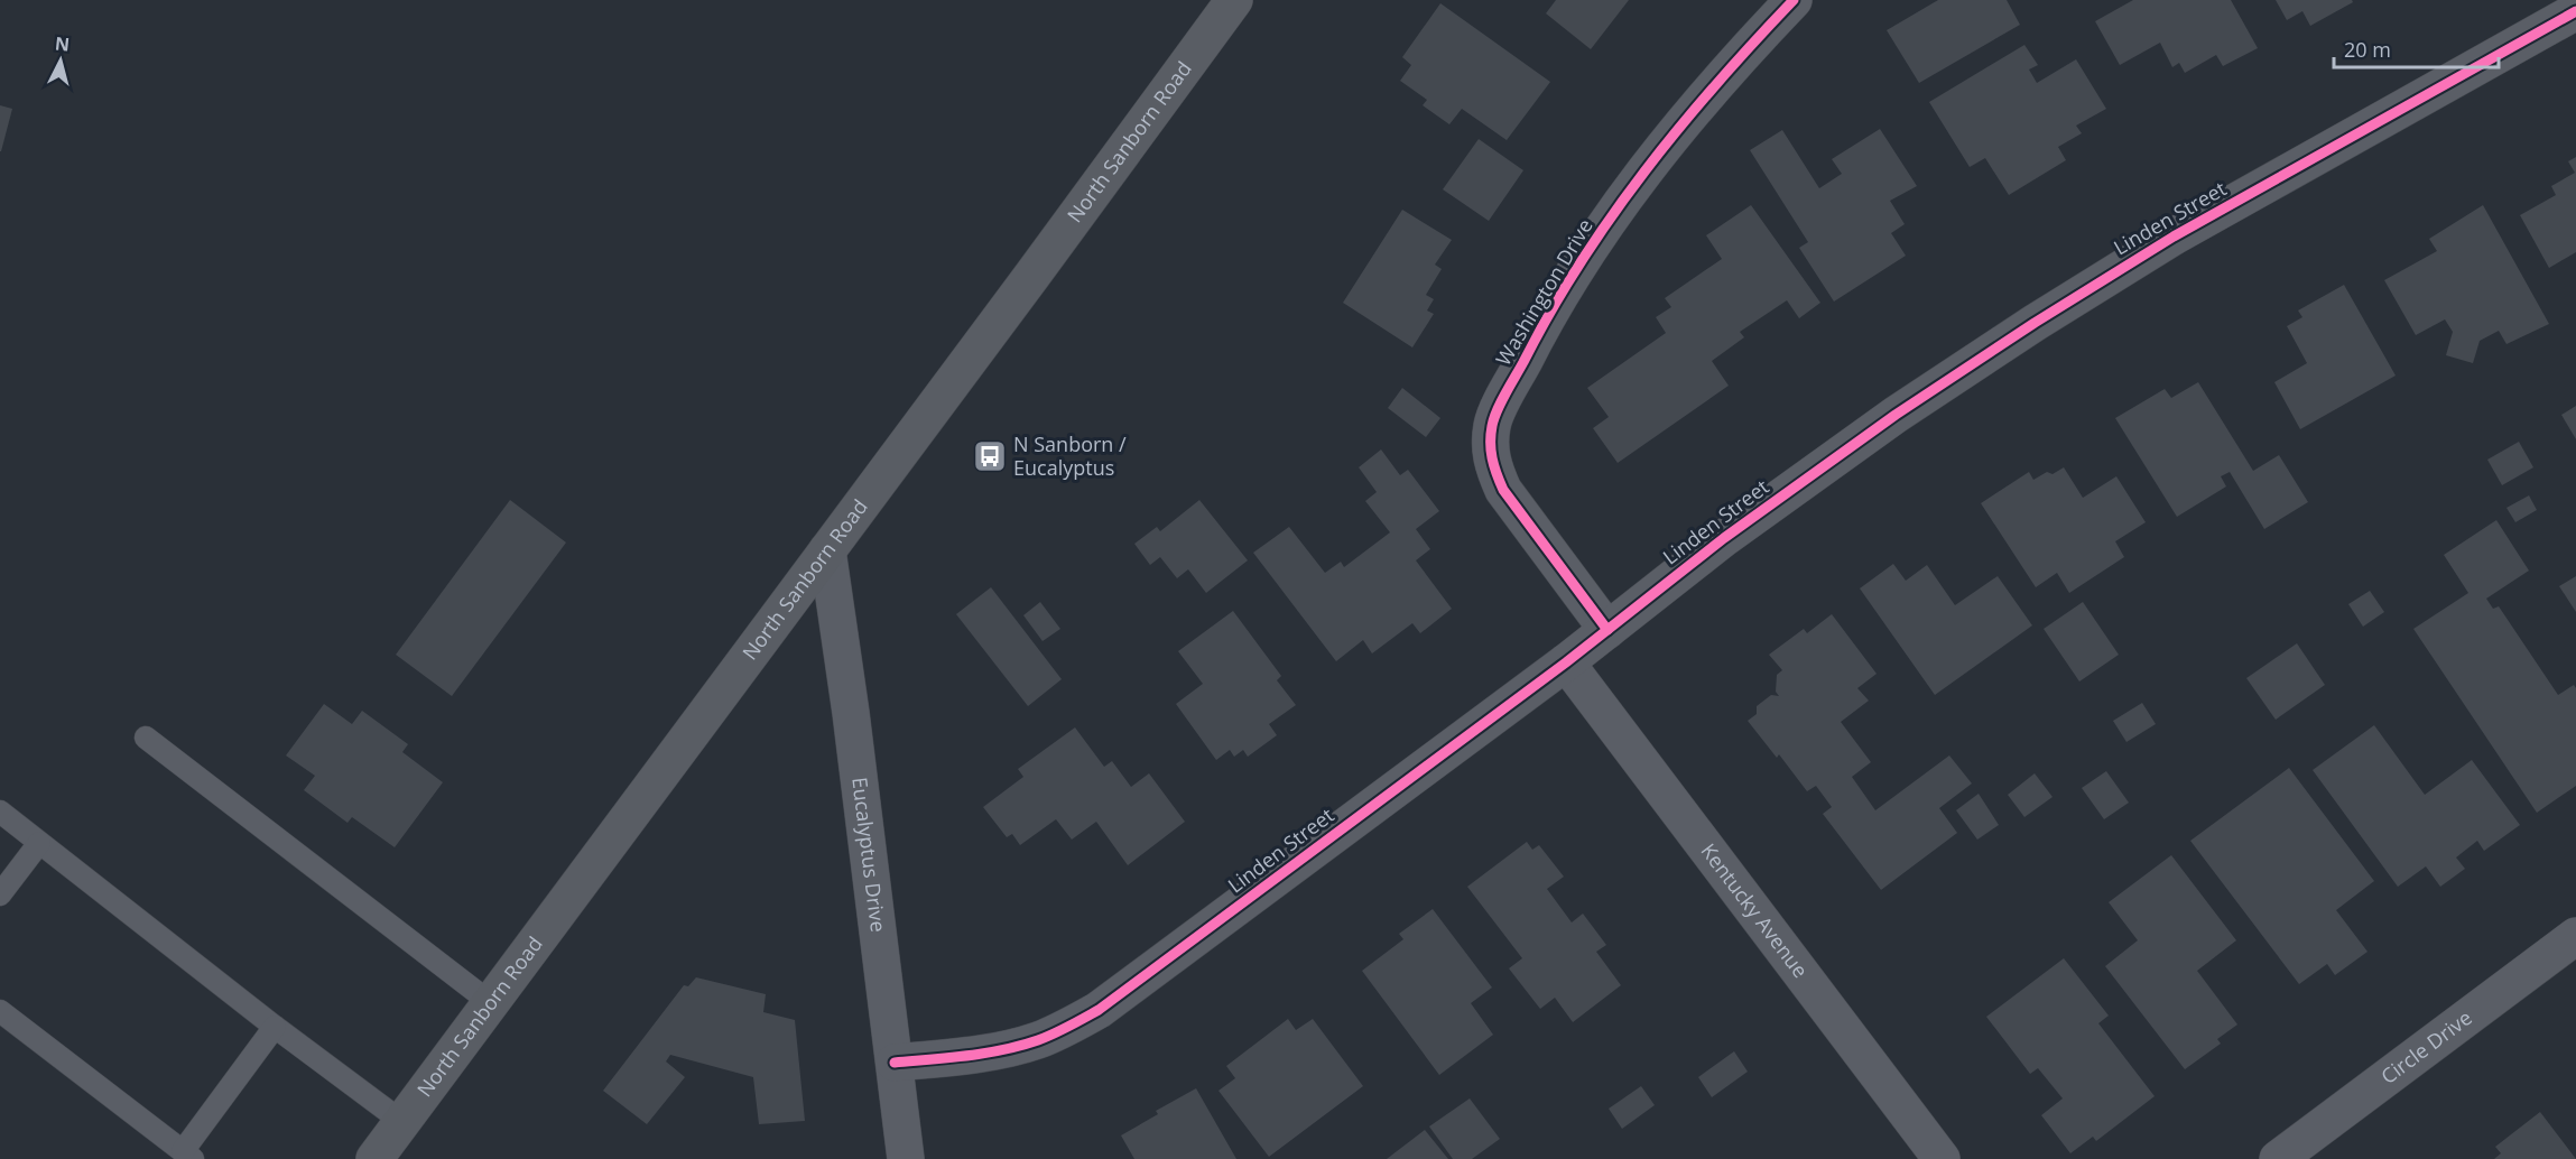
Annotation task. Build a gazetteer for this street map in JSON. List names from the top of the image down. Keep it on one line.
{"streets":{"main road":["North Sanborn Road"],"street":["Linden Street","Washington Drive","Eucalyptus Drive","Kentucky Avenue","Circle Drive"]},"crossings":[["North Sanborn Road","Eucalyptus Drive"],["Linden Street","Washington Drive"],["Linden Street","Eucalyptus Drive"],["Linden Street","Kentucky Avenue"]],"places":{"bus stop":["N Sanborn / Eucalyptus"]},"scale_bar":"20 m","north":"top"}
